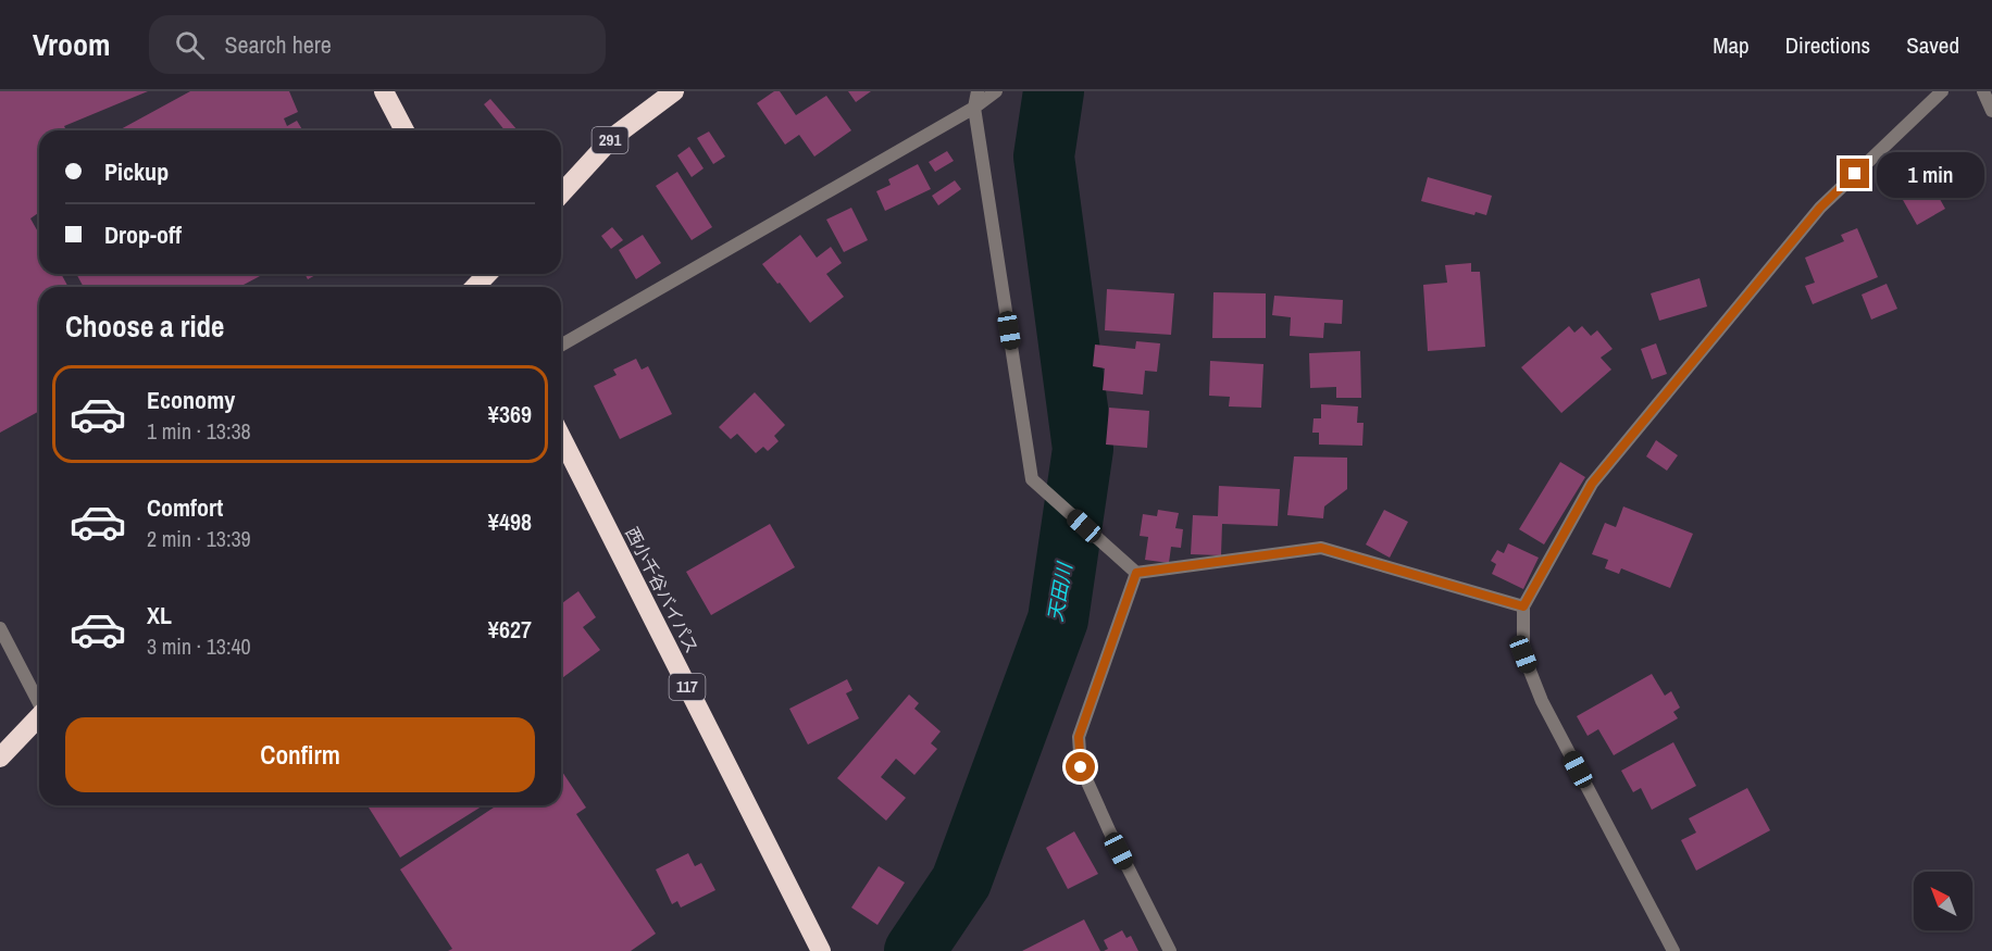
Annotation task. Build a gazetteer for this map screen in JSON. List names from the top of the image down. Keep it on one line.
{"streets":{"highway":["291","西小千谷バイパス","117"]},"water":["天田川"],"north":"top left","page":{"header":"Vroom","search":"Search here","nav":["Map","Directions","Saved"],"banner":["Pickup","Drop-off"],"bubble":"1 min","heading":"Choose a ride","list":[{"name":"Economy","note":"1 min · 13:38","value":"¥369"},{"name":"Comfort","note":"2 min · 13:39","value":"¥498"},{"name":"XL","note":"3 min · 13:40","value":"¥627"}],"buttons":"Confirm"}}
